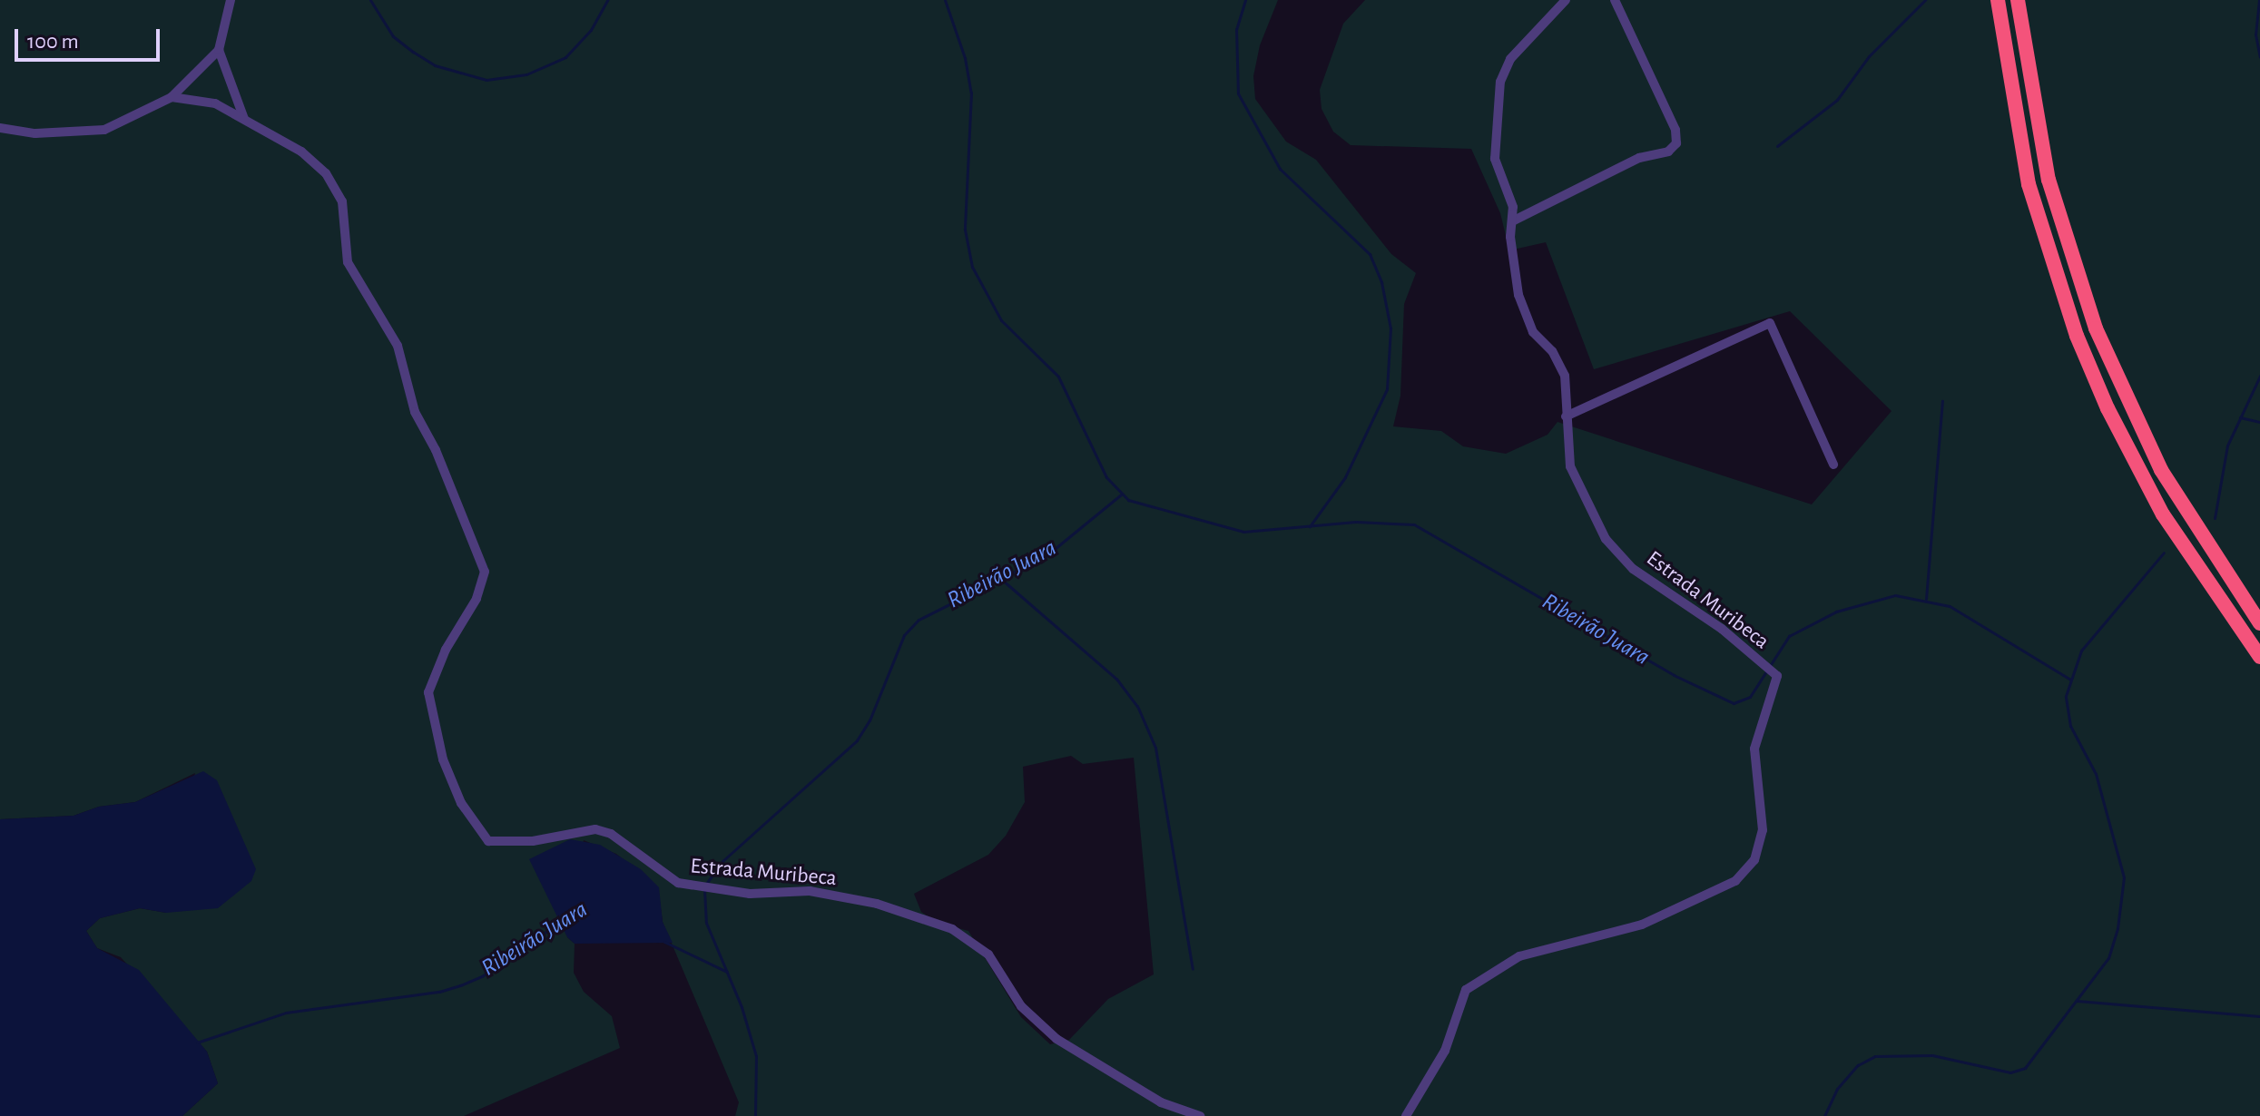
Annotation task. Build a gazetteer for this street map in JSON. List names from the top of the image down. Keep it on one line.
{"streets":{"street":["Estrada Muribeca"]},"water":["Ribeirão Juara"],"scale_bar":"100 m"}
